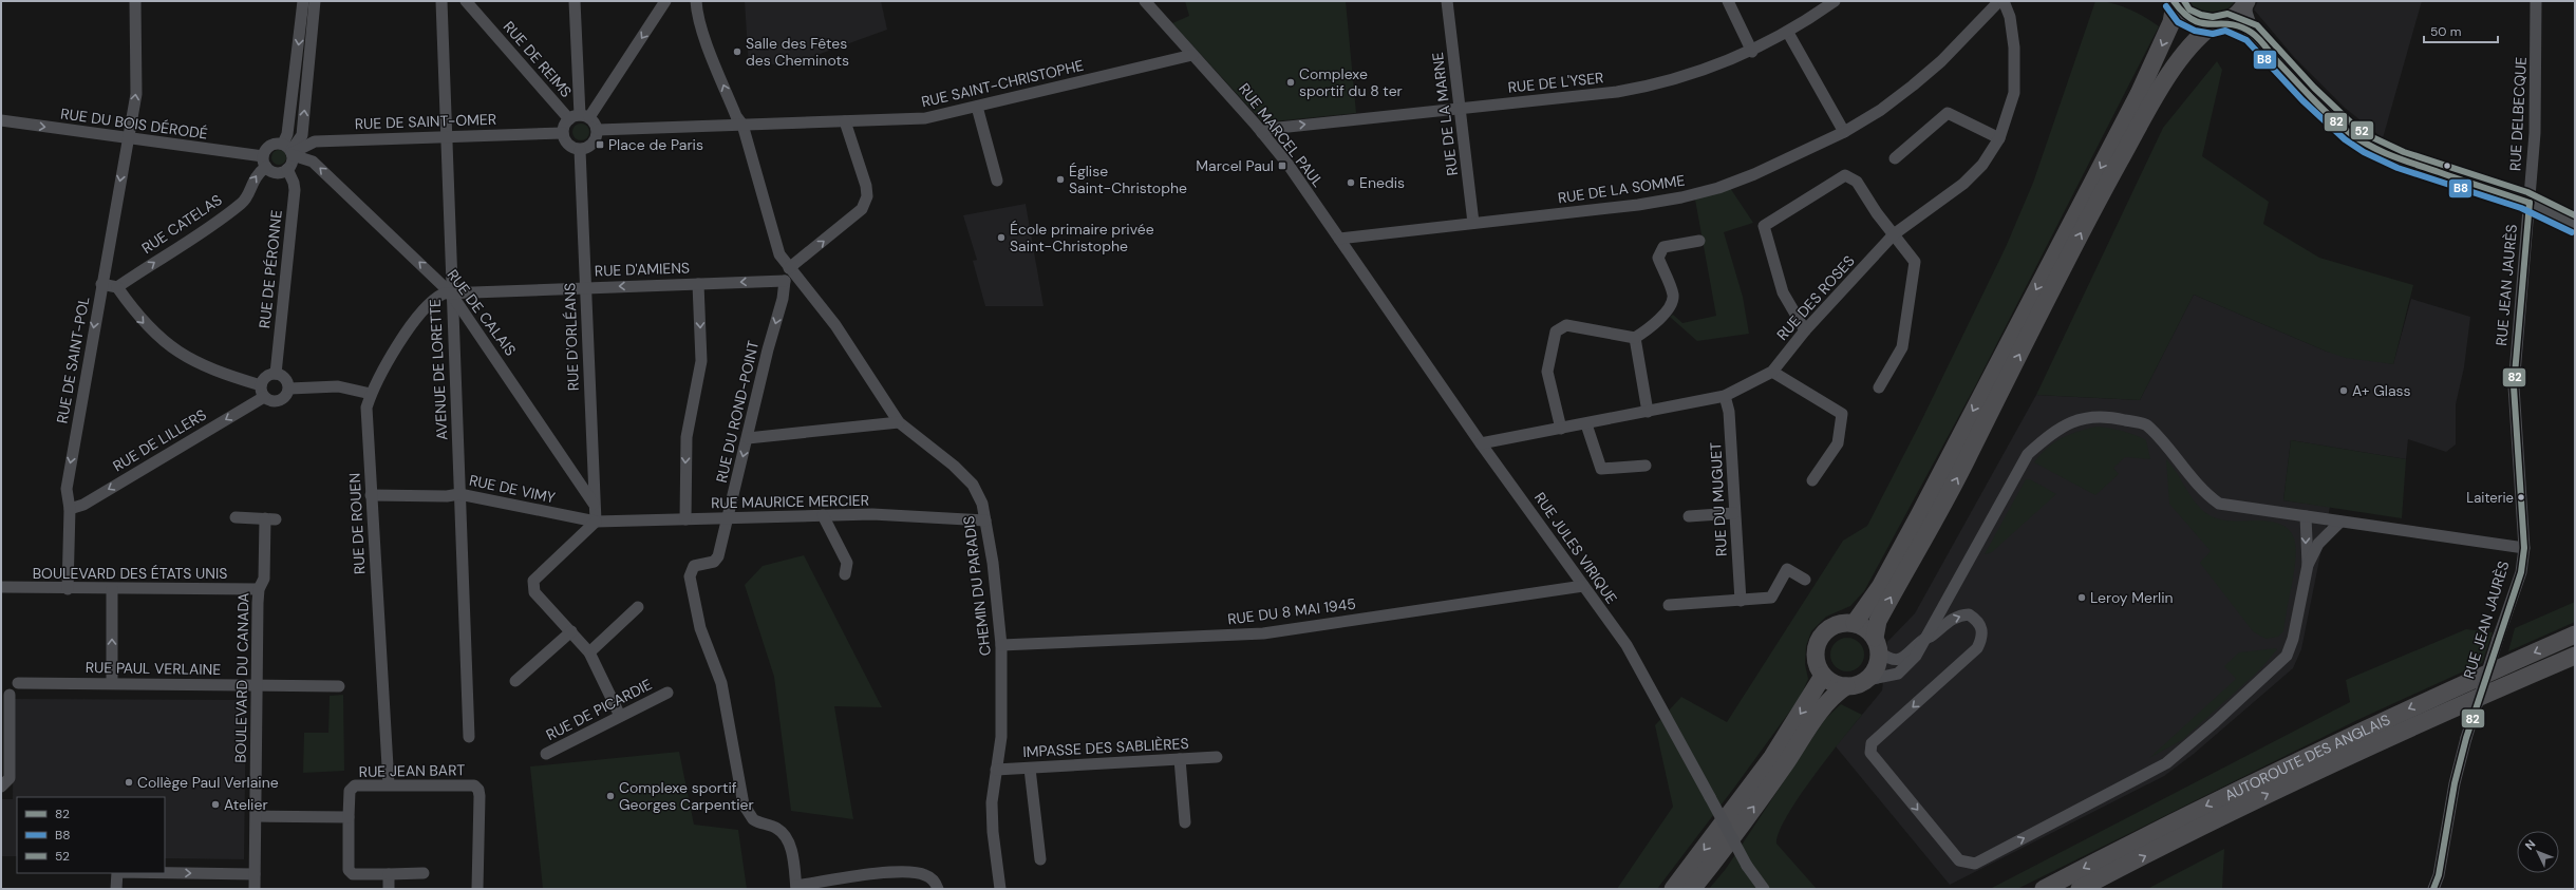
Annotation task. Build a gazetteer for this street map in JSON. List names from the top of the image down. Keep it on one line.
{"streets":{"highway":["AUTOROUTE DES ANGLAIS"],"street":["RUE DE REIMS","RUE DE L'YSER","RUE SAINT-CHRISTOPHE","RUE DE LA MARNE","RUE DELBECQUE","RUE DE SAINT-OMER","RUE DU BOIS DÉRODÉ","RUE MARCEL PAUL","RUE DE LA SOMME","RUE CATELAS","RUE DE PÉRONNE","RUE D'AMIENS","RUE JEAN JAURÈS","RUE DES ROSES","RUE DE CALAIS","RUE D'ORLÉANS","RUE DE SAINT-POL","AVENUE DE LORETTE","RUE DU ROND-POINT","RUE DE LILLERS","RUE DE VIMY","RUE DU MUGUET","RUE MAURICE MERCIER","RUE DE ROUEN","RUE JULES VIRIQUE","BOULEVARD DES ÉTATS UNIS","CHEMIN DU PARADIS","RUE DU 8 MAI 1945","RUE PAUL VERLAINE","BOULEVARD DU CANADA","RUE DE PICARDIE","IMPASSE DES SABLIÈRES","RUE JEAN BART"]},"crossings":[["RUE DE REIMS","RUE DE SAINT-OMER"],["RUE DE REIMS","RUE D'ORLÉANS"],["RUE DE L'YSER","RUE DE LA MARNE"],["RUE DE L'YSER","RUE MARCEL PAUL"],["RUE SAINT-CHRISTOPHE","RUE MARCEL PAUL"],["RUE SAINT-CHRISTOPHE","CHEMIN DU PARADIS"],["RUE DE LA MARNE","RUE DE LA SOMME"],["RUE DELBECQUE","RUE JEAN JAURÈS"],["RUE DE SAINT-OMER","RUE DU BOIS DÉRODÉ"],["RUE DE SAINT-OMER","RUE CATELAS"],["RUE DE SAINT-OMER","RUE DE PÉRONNE"],["RUE DE SAINT-OMER","RUE DE CALAIS"],["RUE DE SAINT-OMER","RUE D'ORLÉANS"],["RUE DE SAINT-OMER","AVENUE DE LORETTE"],["RUE DU BOIS DÉRODÉ","RUE CATELAS"],["RUE DU BOIS DÉRODÉ","RUE DE PÉRONNE"],["RUE DU BOIS DÉRODÉ","RUE DE CALAIS"],["RUE DU BOIS DÉRODÉ","RUE DE SAINT-POL"],["RUE MARCEL PAUL","RUE DE LA SOMME"],["RUE MARCEL PAUL","RUE JULES VIRIQUE"],["RUE DE LA SOMME","RUE JULES VIRIQUE"],["RUE CATELAS","RUE DE PÉRONNE"],["RUE CATELAS","RUE DE CALAIS"],["RUE DE PÉRONNE","RUE DE CALAIS"],["RUE DE PÉRONNE","RUE DE LILLERS"],["RUE D'AMIENS","RUE DE CALAIS"],["RUE D'AMIENS","RUE D'ORLÉANS"],["RUE D'AMIENS","AVENUE DE LORETTE"],["RUE D'AMIENS","RUE DU ROND-POINT"],["RUE D'AMIENS","RUE DE ROUEN"],["RUE D'AMIENS","CHEMIN DU PARADIS"],["RUE DES ROSES","RUE DU MUGUET"],["RUE DES ROSES","RUE JULES VIRIQUE"],["RUE DE CALAIS","RUE D'ORLÉANS"],["RUE DE CALAIS","AVENUE DE LORETTE"],["RUE DE CALAIS","RUE DE ROUEN"],["RUE D'ORLÉANS","RUE DE VIMY"],["RUE D'ORLÉANS","RUE MAURICE MERCIER"],["RUE DE SAINT-POL","RUE DE LILLERS"],["RUE DE SAINT-POL","BOULEVARD DES ÉTATS UNIS"],["AVENUE DE LORETTE","RUE DE VIMY"],["AVENUE DE LORETTE","RUE DE ROUEN"],["RUE DU ROND-POINT","RUE MAURICE MERCIER"],["RUE DU ROND-POINT","CHEMIN DU PARADIS"],["RUE DE VIMY","RUE MAURICE MERCIER"],["RUE DE VIMY","RUE DE ROUEN"],["RUE MAURICE MERCIER","CHEMIN DU PARADIS"],["RUE DE ROUEN","RUE JEAN BART"],["RUE JULES VIRIQUE","RUE DU 8 MAI 1945"],["BOULEVARD DES ÉTATS UNIS","BOULEVARD DU CANADA"],["CHEMIN DU PARADIS","RUE DU 8 MAI 1945"],["CHEMIN DU PARADIS","IMPASSE DES SABLIÈRES"],["RUE PAUL VERLAINE","BOULEVARD DU CANADA"]],"one_way":["RUE DU BOIS DÉRODÉ","RUE CATELAS","RUE D'AMIENS","RUE DE CALAIS","RUE DE LILLERS"],"places":{"other":["Salle des Fêtes des Cheminots","Complexe sportif du 8 ter","Église Saint-Christophe","Enedis","École primaire privée Saint-Christophe","A+ Glass","Laiterie","Leroy Merlin","Collège Paul Verlaine","Complexe sportif Georges Carpentier","Atelier"],"transit":["Place de Paris","Marcel Paul"]},"lines":["transit line 82","transit line 52","transit line B8"],"legend":["82","B8","52"],"scale_bar":"50 m","north":"top left"}
